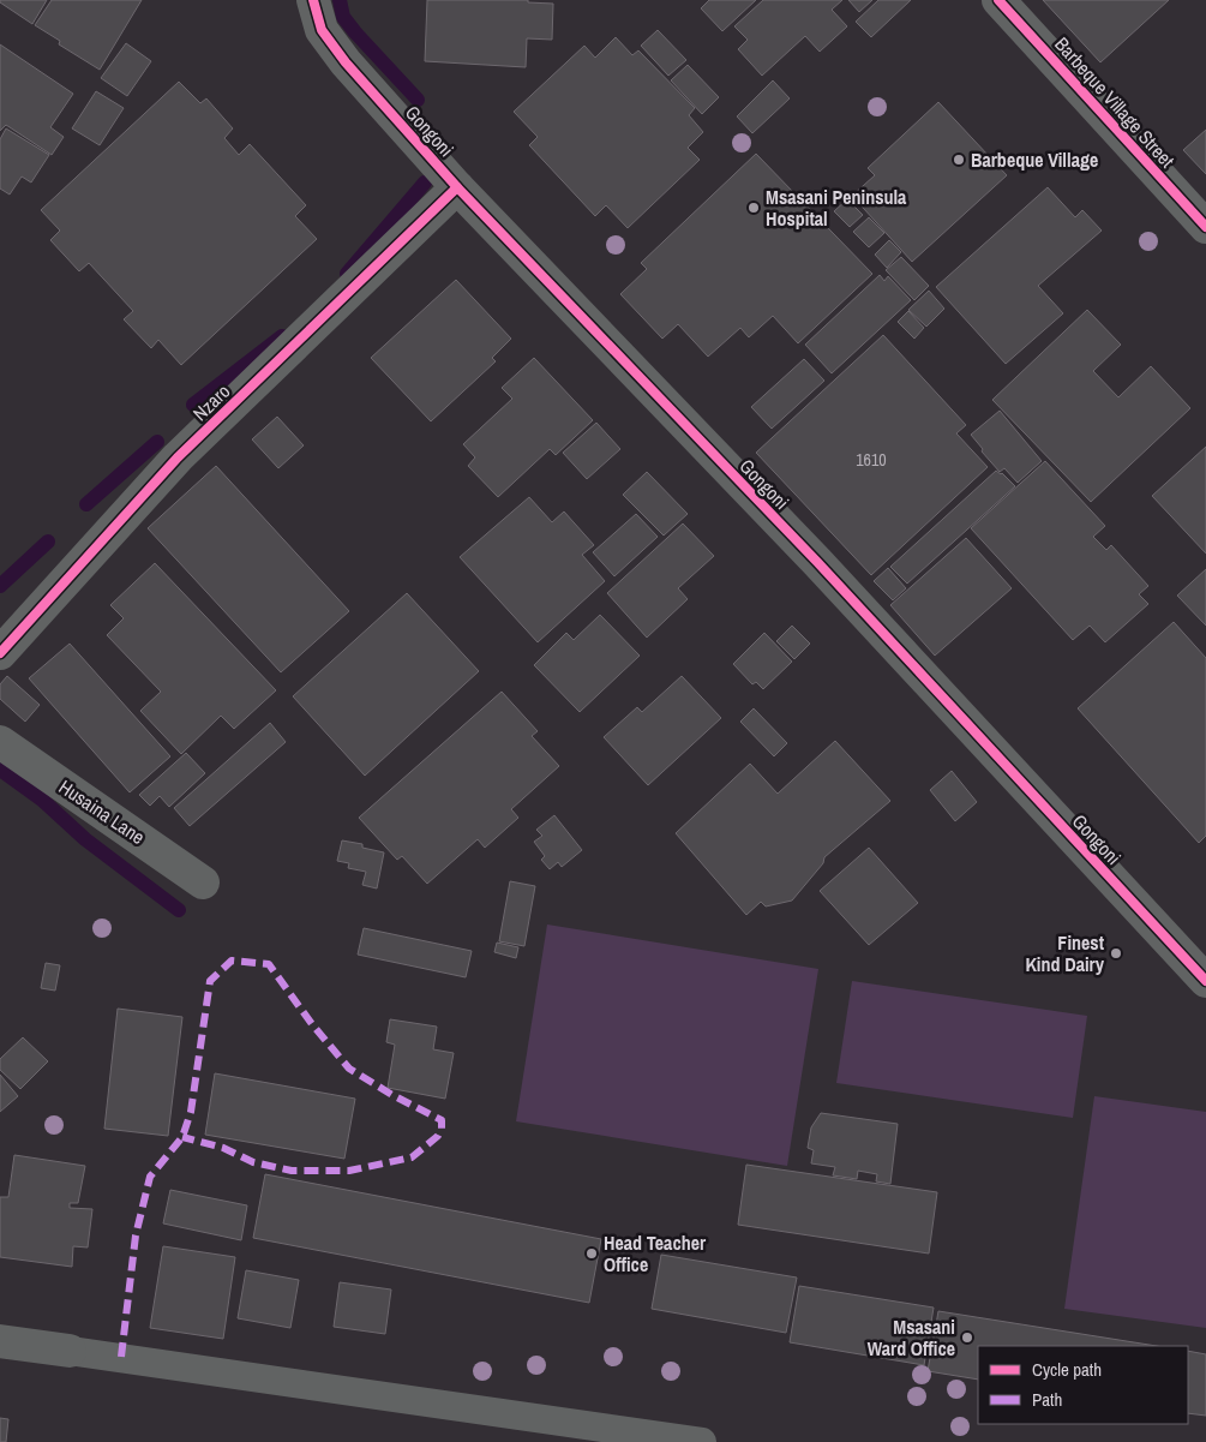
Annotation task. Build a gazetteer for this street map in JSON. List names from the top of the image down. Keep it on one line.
{"streets":{"street":["Barbeque Village Street","Gongoni","Nzaro","Husaina Lane"]},"crossings":[["Gongoni","Nzaro"]],"places":["Barbeque Village","Msasani Peninsula Hospital","Finest Kind Dairy","Head Teacher Office","Msasani Ward Office"],"house_numbers":["1610"],"legend":["Cycle path","Path"]}
